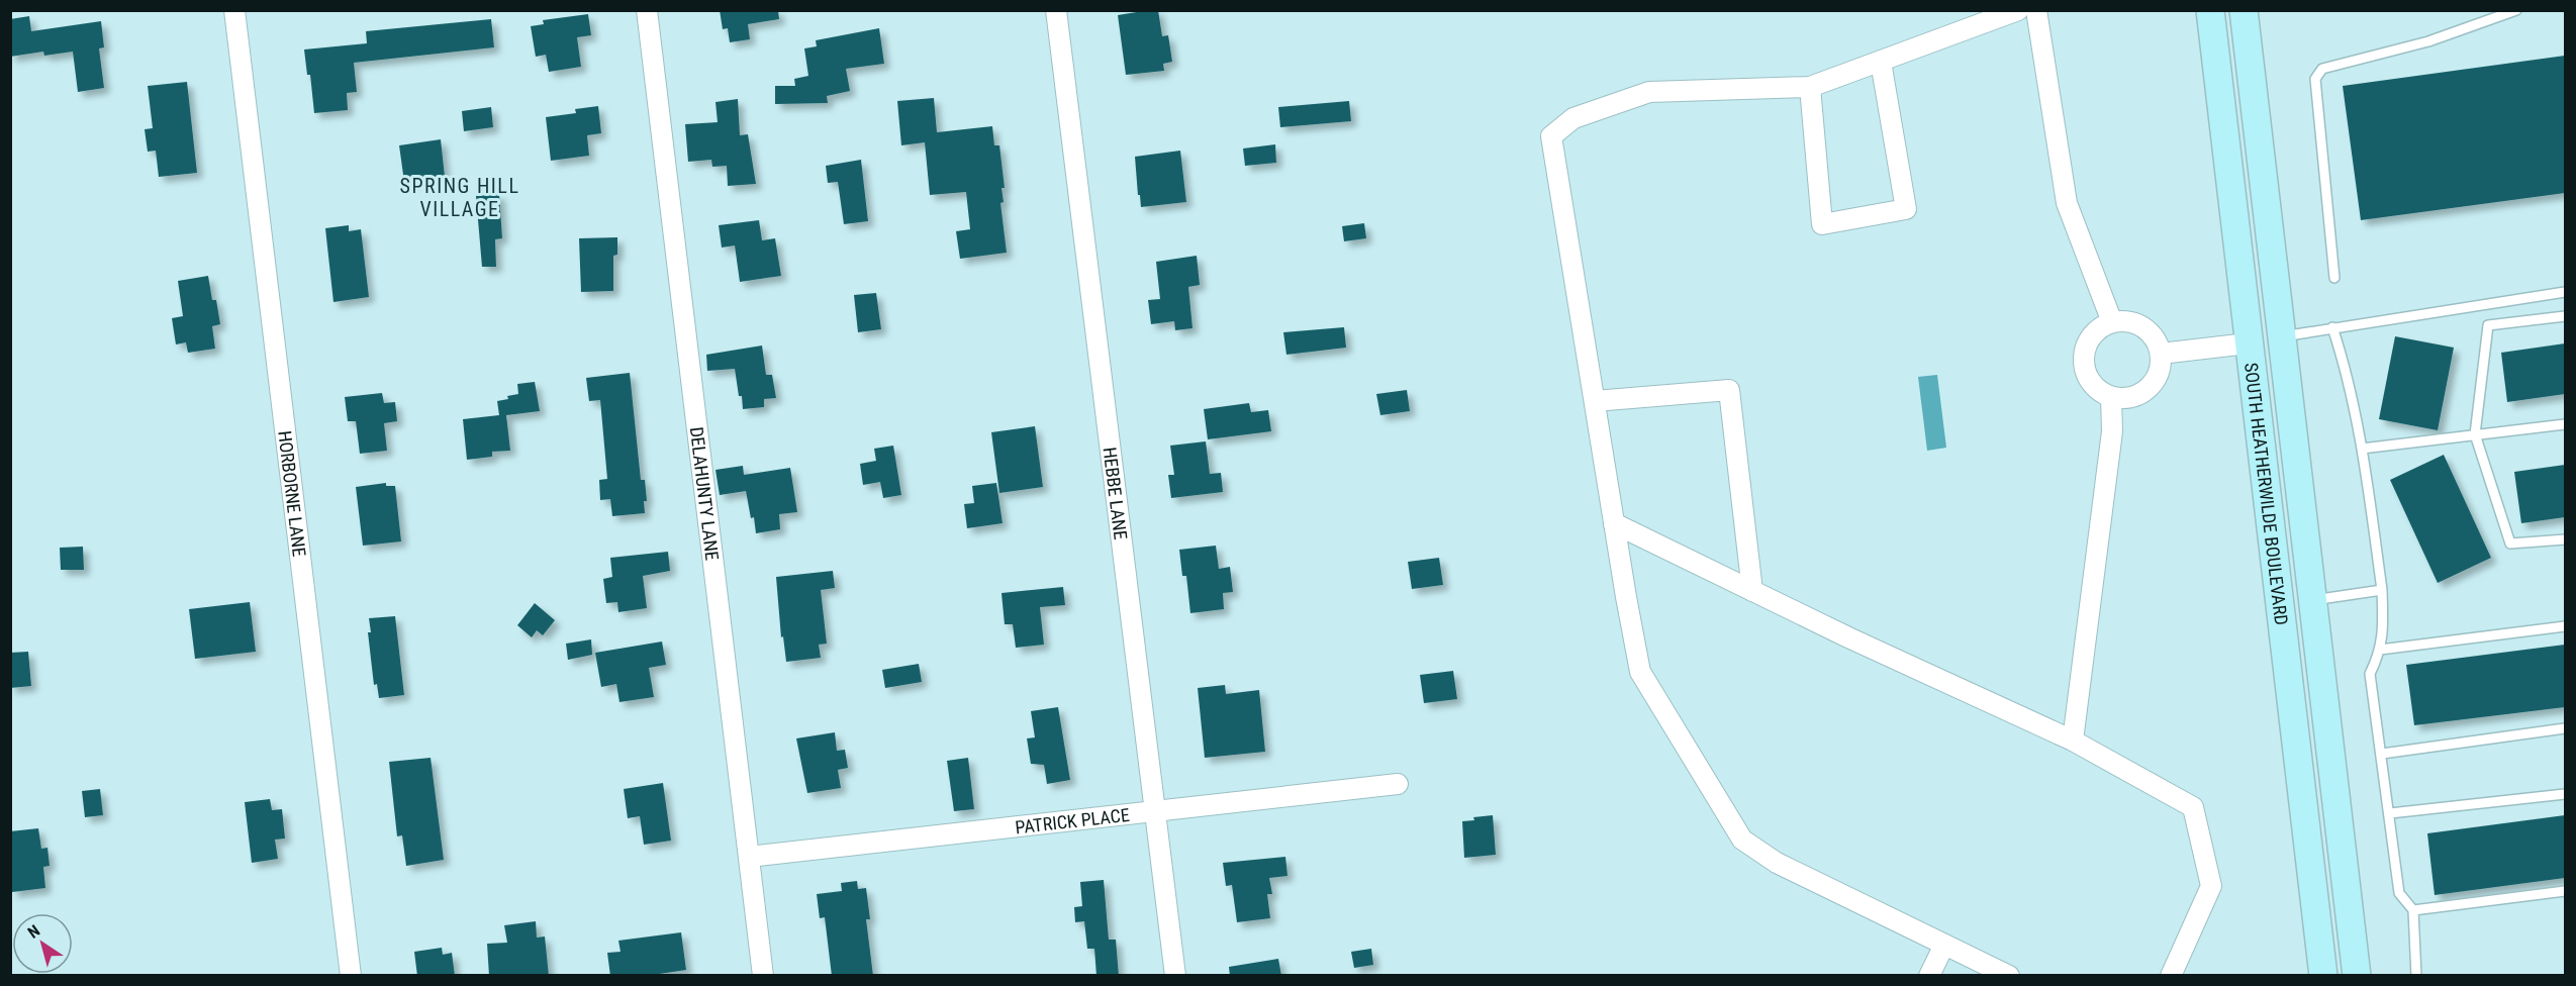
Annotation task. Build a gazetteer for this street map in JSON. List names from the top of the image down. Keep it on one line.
{"streets":{"main road":["SOUTH HEATHERWILDE BOULEVARD"],"street":["HORBORNE LANE","DELAHUNTY LANE","HEBBE LANE","PATRICK PLACE"]},"crossings":[["DELAHUNTY LANE","PATRICK PLACE"],["HEBBE LANE","PATRICK PLACE"]],"districts":["SPRING HILL VILLAGE"],"north":"top left"}
